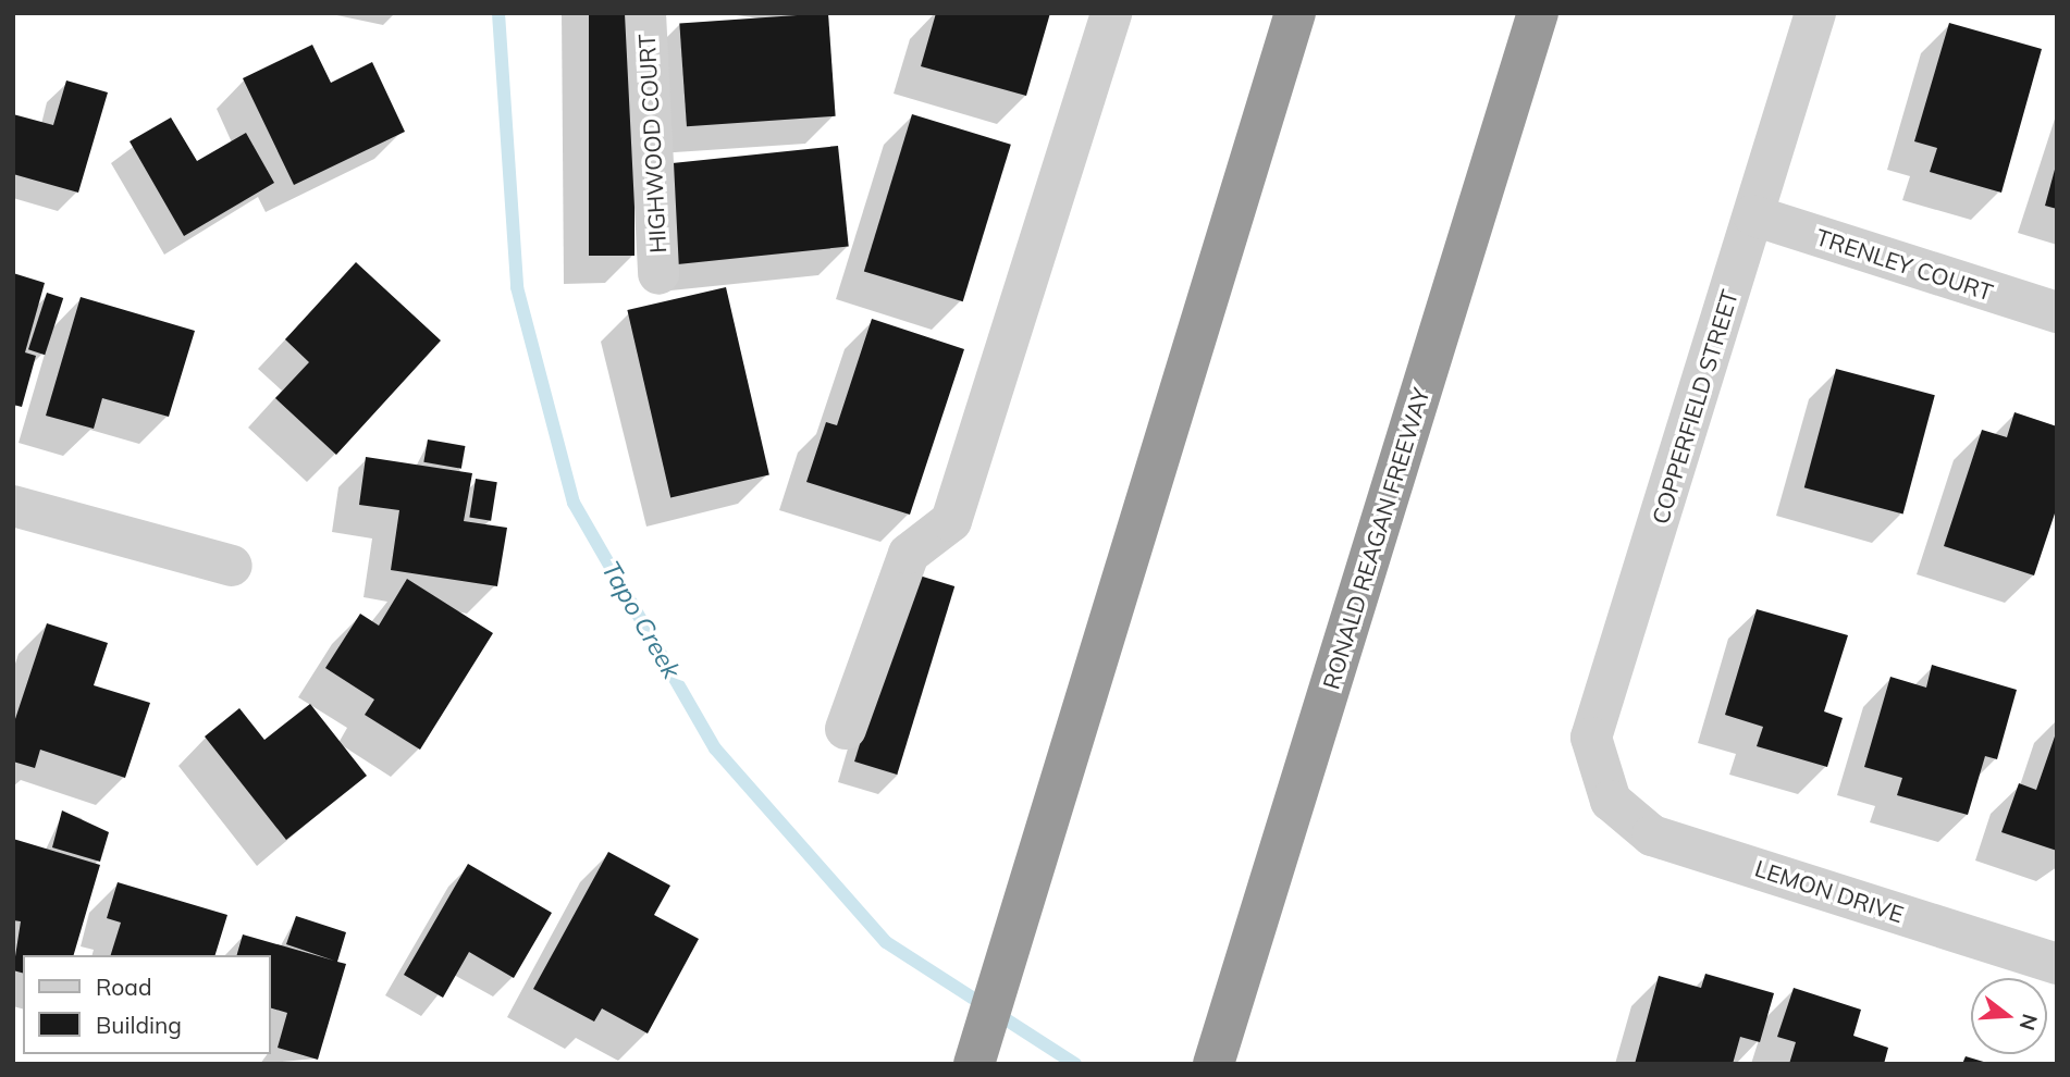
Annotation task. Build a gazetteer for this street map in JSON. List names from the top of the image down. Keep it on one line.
{"streets":{"highway":["RONALD REAGAN FREEWAY"],"street":["HIGHWOOD COURT","TRENLEY COURT","COPPERFIELD STREET","LEMON DRIVE"]},"crossings":[["TRENLEY COURT","COPPERFIELD STREET"],["COPPERFIELD STREET","LEMON DRIVE"]],"water":["Tapo Creek"],"legend":["Road","Building"],"north":"right"}
